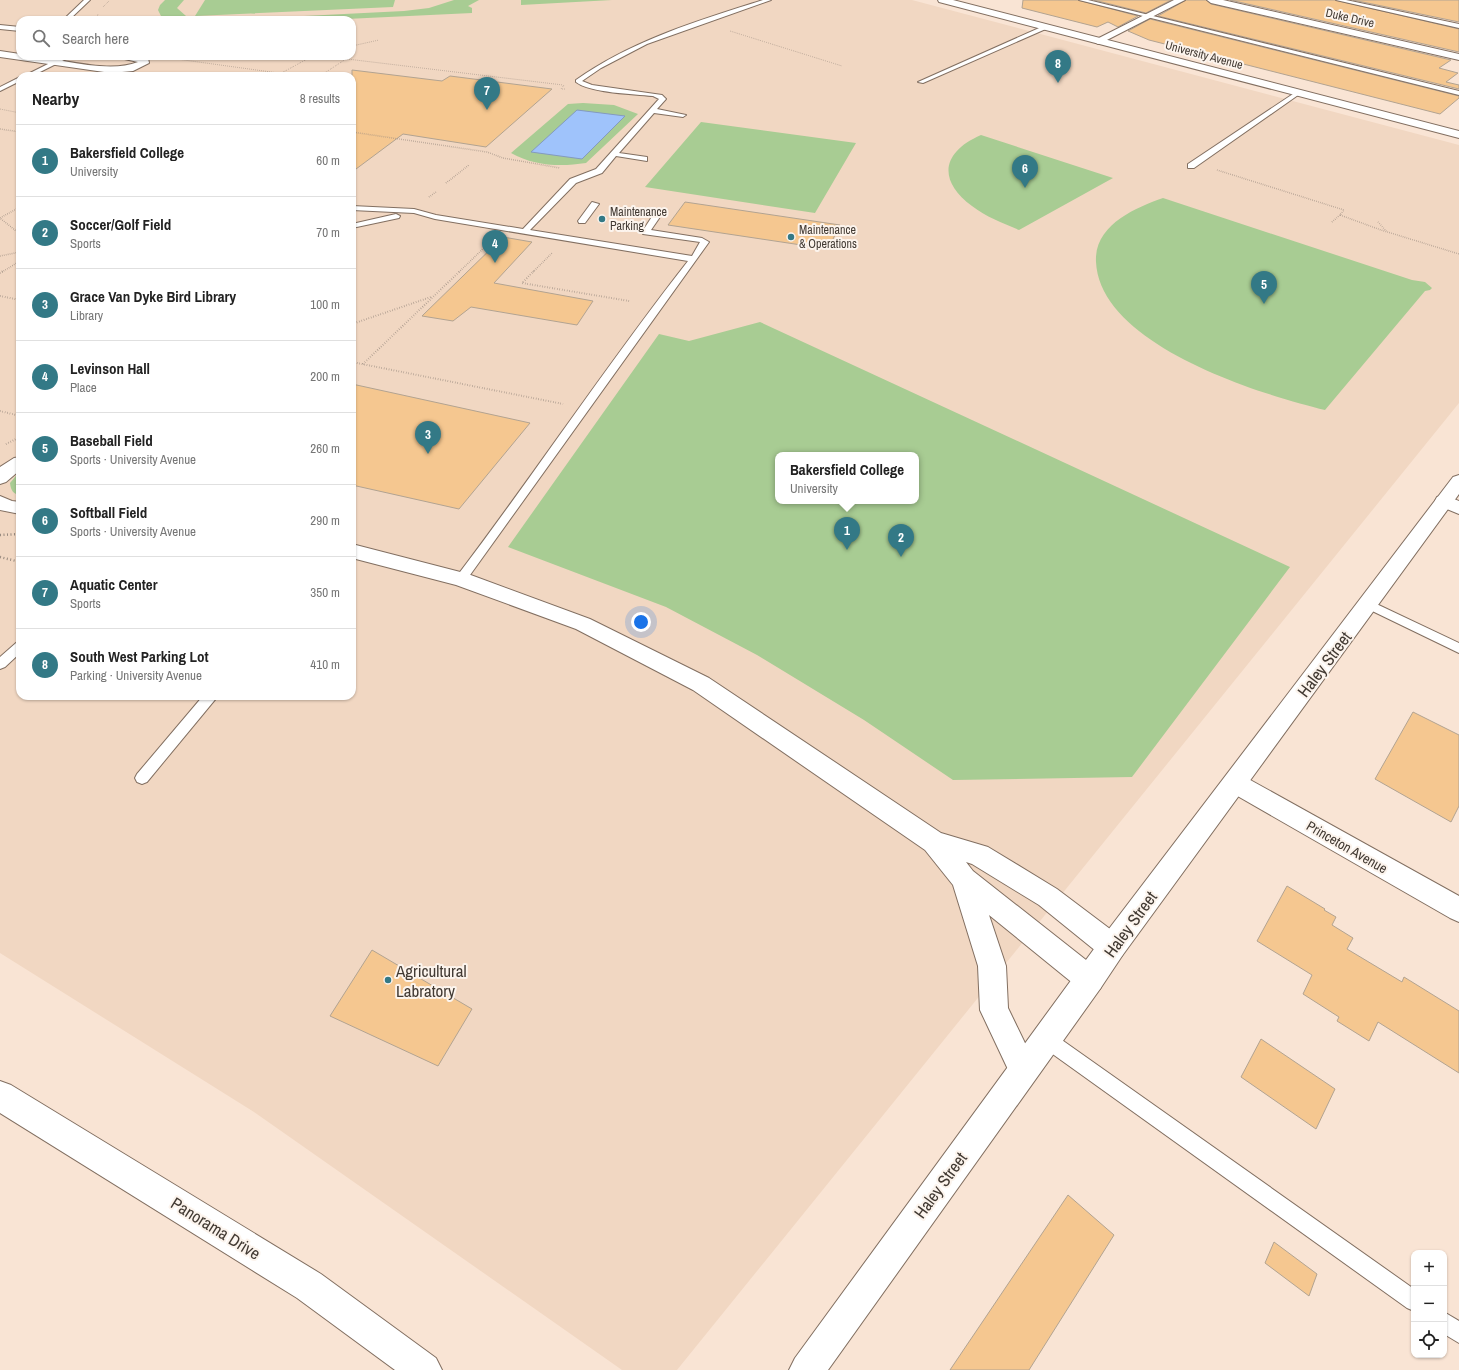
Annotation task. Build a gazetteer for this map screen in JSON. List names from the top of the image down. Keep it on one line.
{"streets":{"street":["Duke Drive","University Avenue","Haley Street","Princeton Avenue","Panorama Drive"]},"crossings":[["Haley Street","Princeton Avenue"]],"places":["Maintenance Parking","Maintenance & Operations","Agricultural Labratory"],"page":{"search":"Search here","pins":["8","7","6","4","5","3","1","2"],"heading":["Nearby","8 results"],"list":[{"mark":"1","name":"Bakersfield College","note":"University","value":"60 m"},{"mark":"2","name":"Soccer/Golf Field","note":"Sports","value":"70 m"},{"mark":"3","name":"Grace Van Dyke Bird Library","note":"Library","value":"100 m"},{"mark":"4","name":"Levinson Hall","note":"Place","value":"200 m"},{"mark":"5","name":"Baseball Field","note":"Sports · University Avenue","value":"260 m"},{"mark":"6","name":"Softball Field","note":"Sports · University Avenue","value":"290 m"},{"mark":"7","name":"Aquatic Center","note":"Sports","value":"350 m"},{"mark":"8","name":"South West Parking Lot","note":"Parking · University Avenue","value":"410 m"}],"popup":["Bakersfield College","University"],"map_buttons":["+","−"]}}
